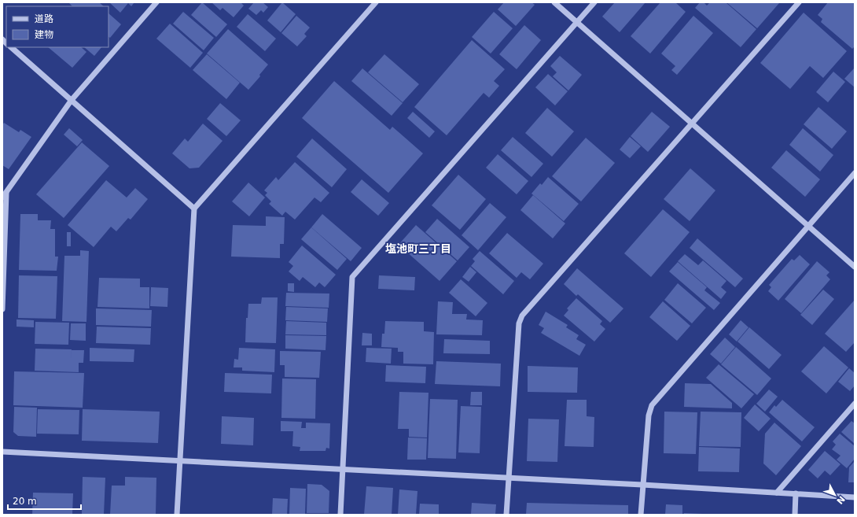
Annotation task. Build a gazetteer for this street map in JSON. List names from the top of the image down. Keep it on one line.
{"districts":["塩池町三丁目"],"legend":["道路","建物"],"scale_bar":"20 m","north":"bottom right"}
